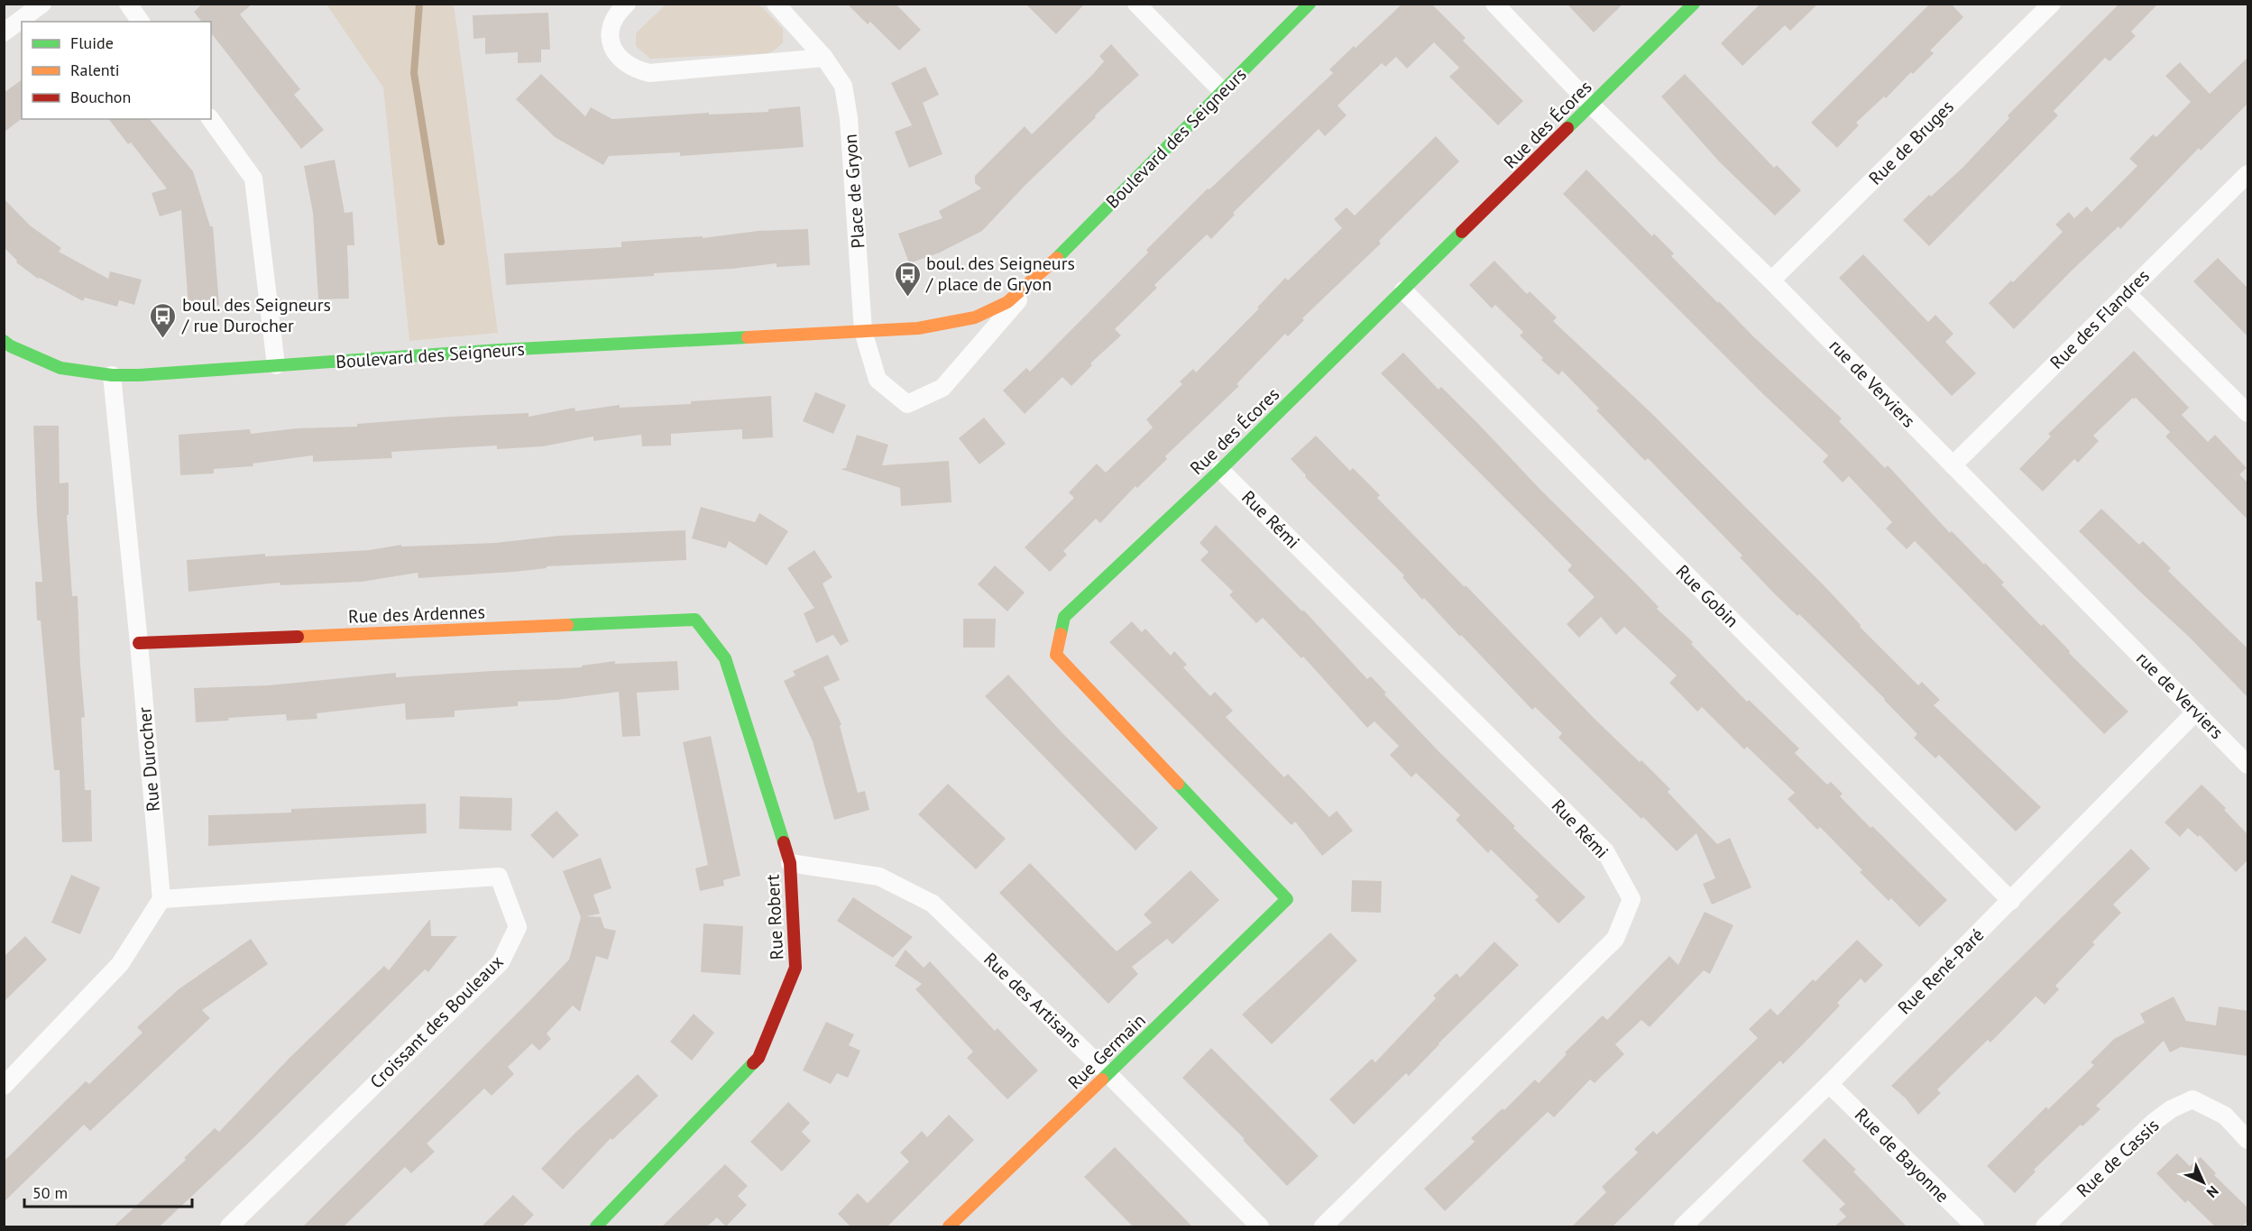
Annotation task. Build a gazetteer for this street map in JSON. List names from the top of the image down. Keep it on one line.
{"streets":{"street":["Rue des Écores","Boulevard des Seigneurs","Rue de Bruges","Place de Gryon","Rue des Flandres","rue de Verviers","Rue Rémi","Rue Gobin","Rue des Ardennes","Rue Durocher","Rue Robert","Rue René-Paré","Rue des Artisans","Croissant des Bouleaux","Rue Germain","Rue de Bayonne","Rue de Cassis"]},"crossings":[["Rue des Écores","rue de Verviers"],["Rue des Écores","Rue Rémi"],["Rue des Écores","Rue Gobin"],["Rue des Écores","Rue Germain"],["Boulevard des Seigneurs","Place de Gryon"],["Boulevard des Seigneurs","Rue Durocher"],["Rue de Bruges","rue de Verviers"],["Rue des Flandres","rue de Verviers"],["rue de Verviers","Rue René-Paré"],["Rue Gobin","Rue René-Paré"],["Rue des Ardennes","Rue Durocher"],["Rue des Ardennes","Rue Robert"],["Rue Durocher","Croissant des Bouleaux"],["Rue Robert","Rue des Artisans"],["Rue René-Paré","Rue de Bayonne"],["Rue des Artisans","Rue Germain"]],"places":{"bus stop":["boul. des Seigneurs / place de Gryon","boul. des Seigneurs / rue Durocher"]},"legend":["Fluide","Ralenti","Bouchon"],"scale_bar":"50 m","north":"bottom right"}
